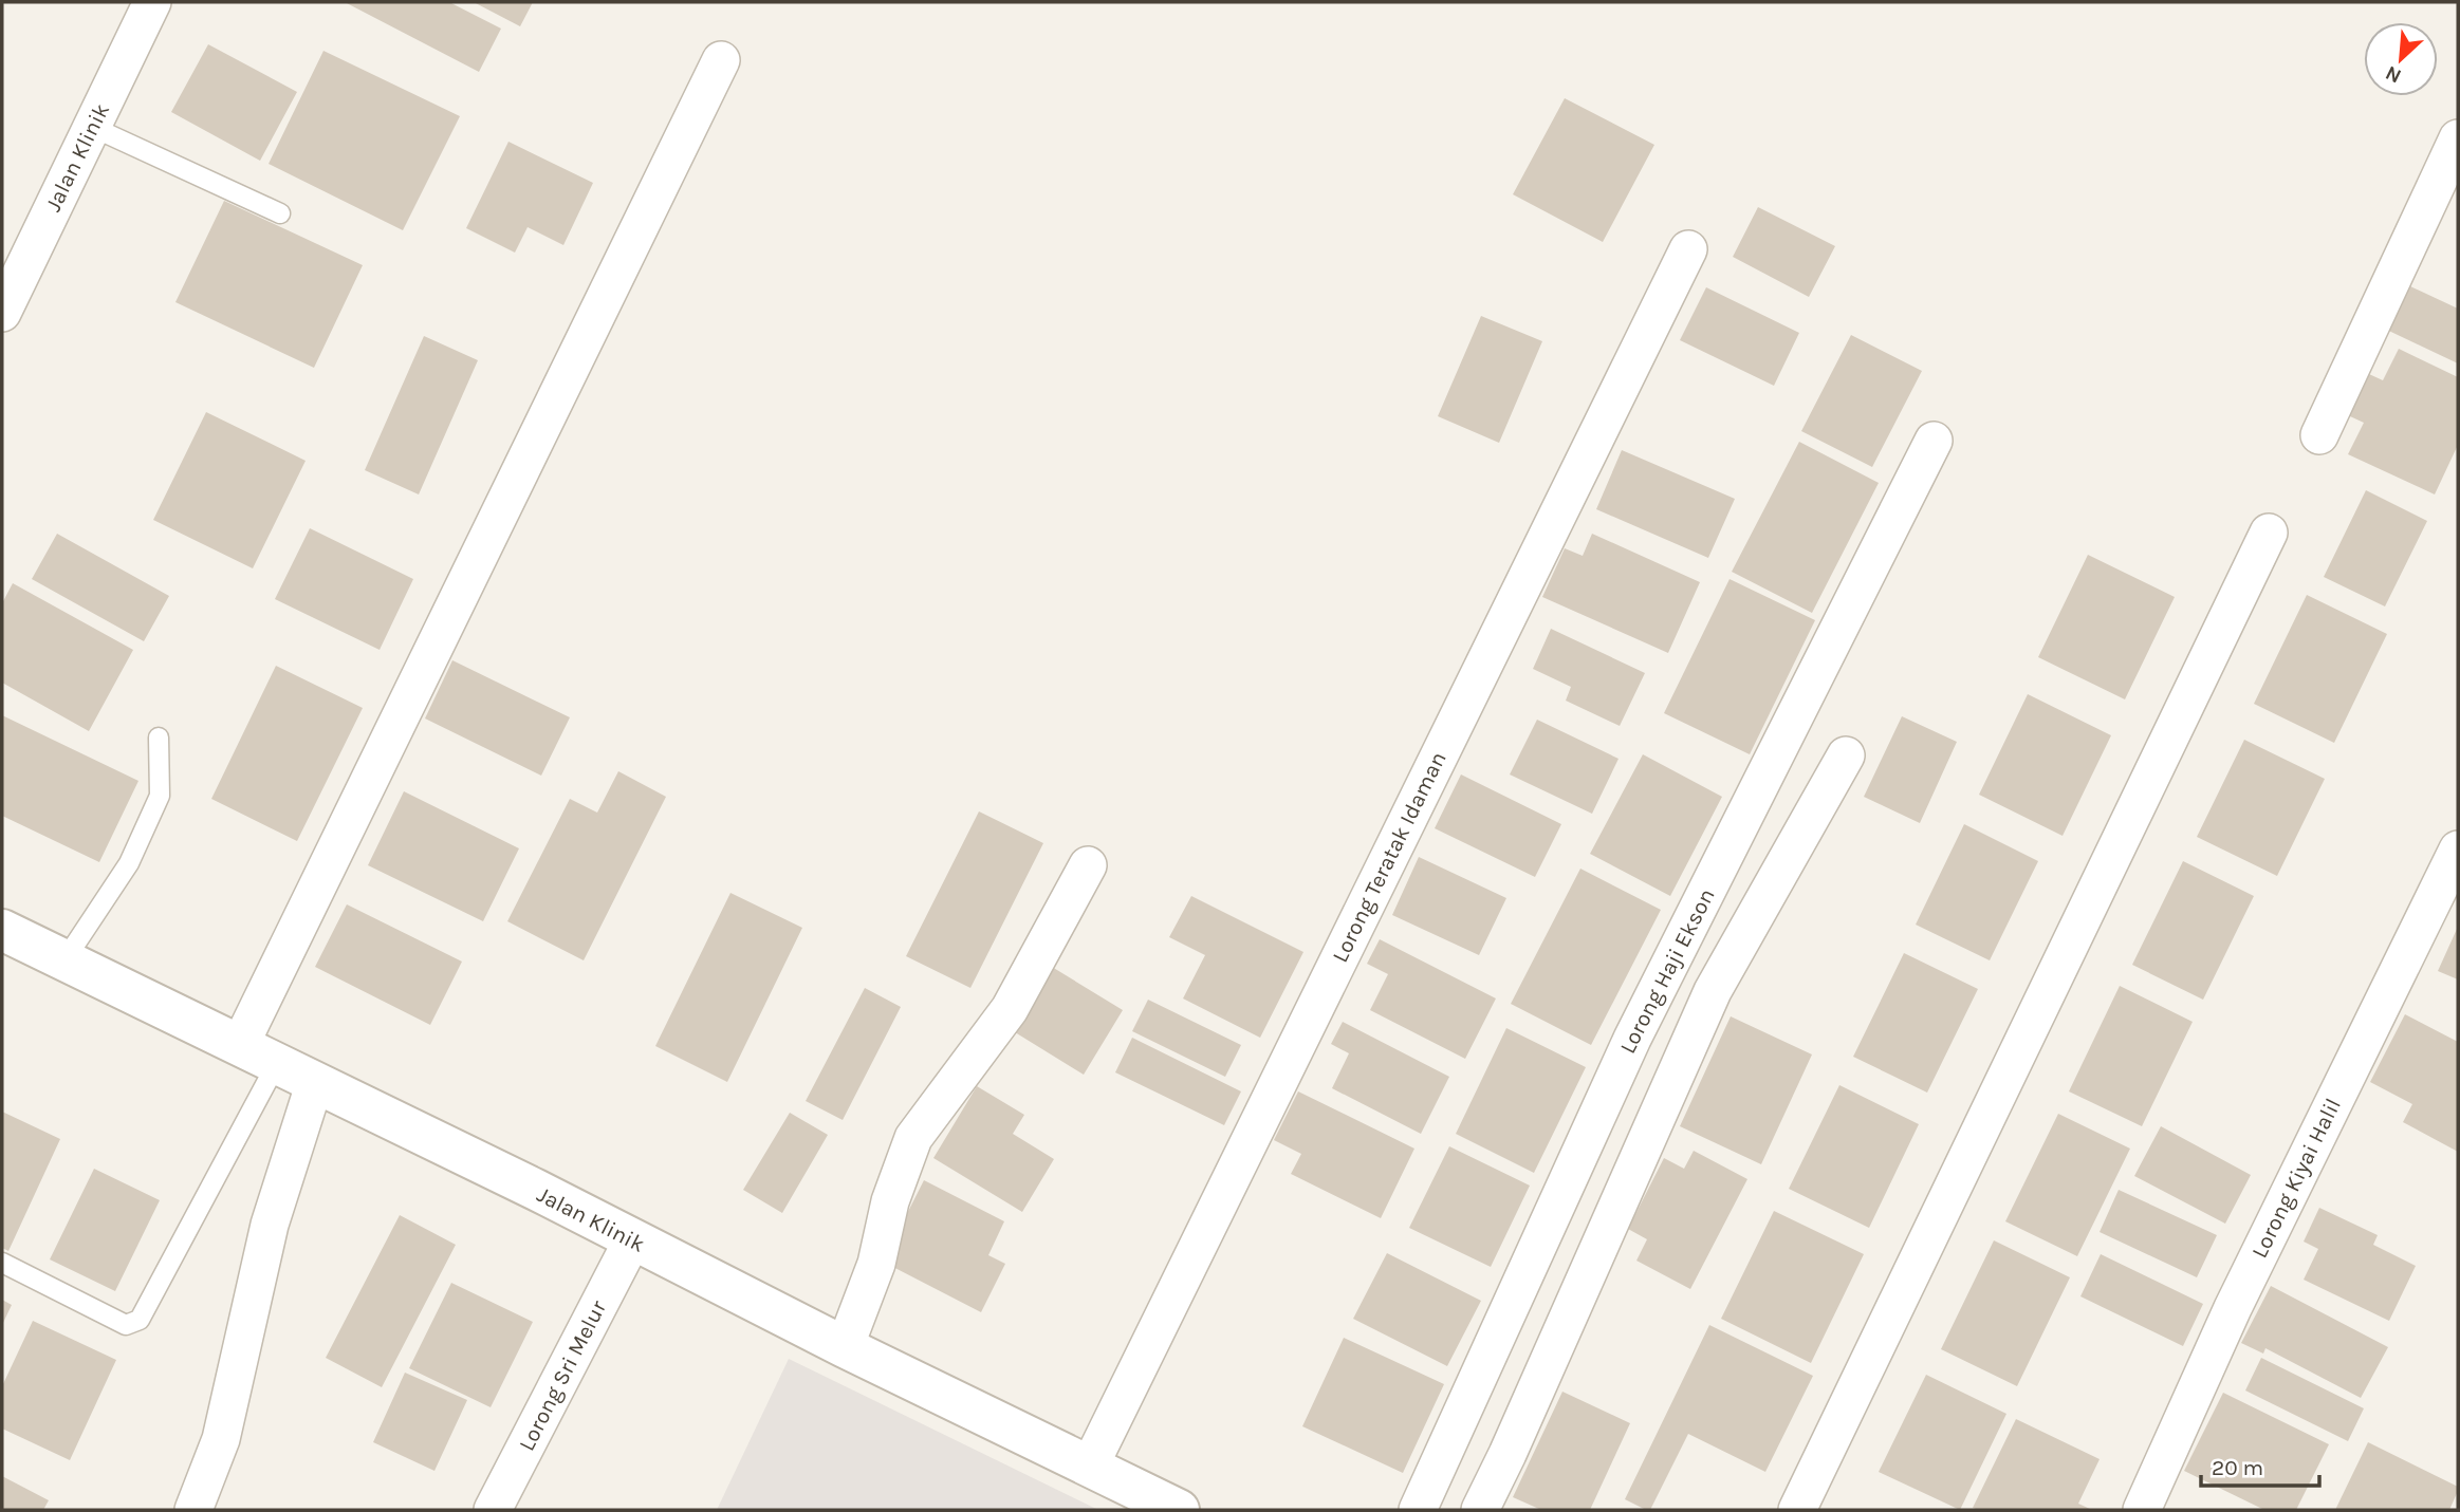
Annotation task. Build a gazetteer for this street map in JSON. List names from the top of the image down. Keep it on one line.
{"streets":{"street":["Jalan Klinik","Lorong Teratak Idaman","Lorong Haji Ekson","Lorong Kiyai Halil","Lorong Sri Melur"]},"crossings":[["Jalan Klinik","Lorong Teratak Idaman"],["Jalan Klinik","Lorong Sri Melur"]],"scale_bar":"20 m","north":"bottom left"}
